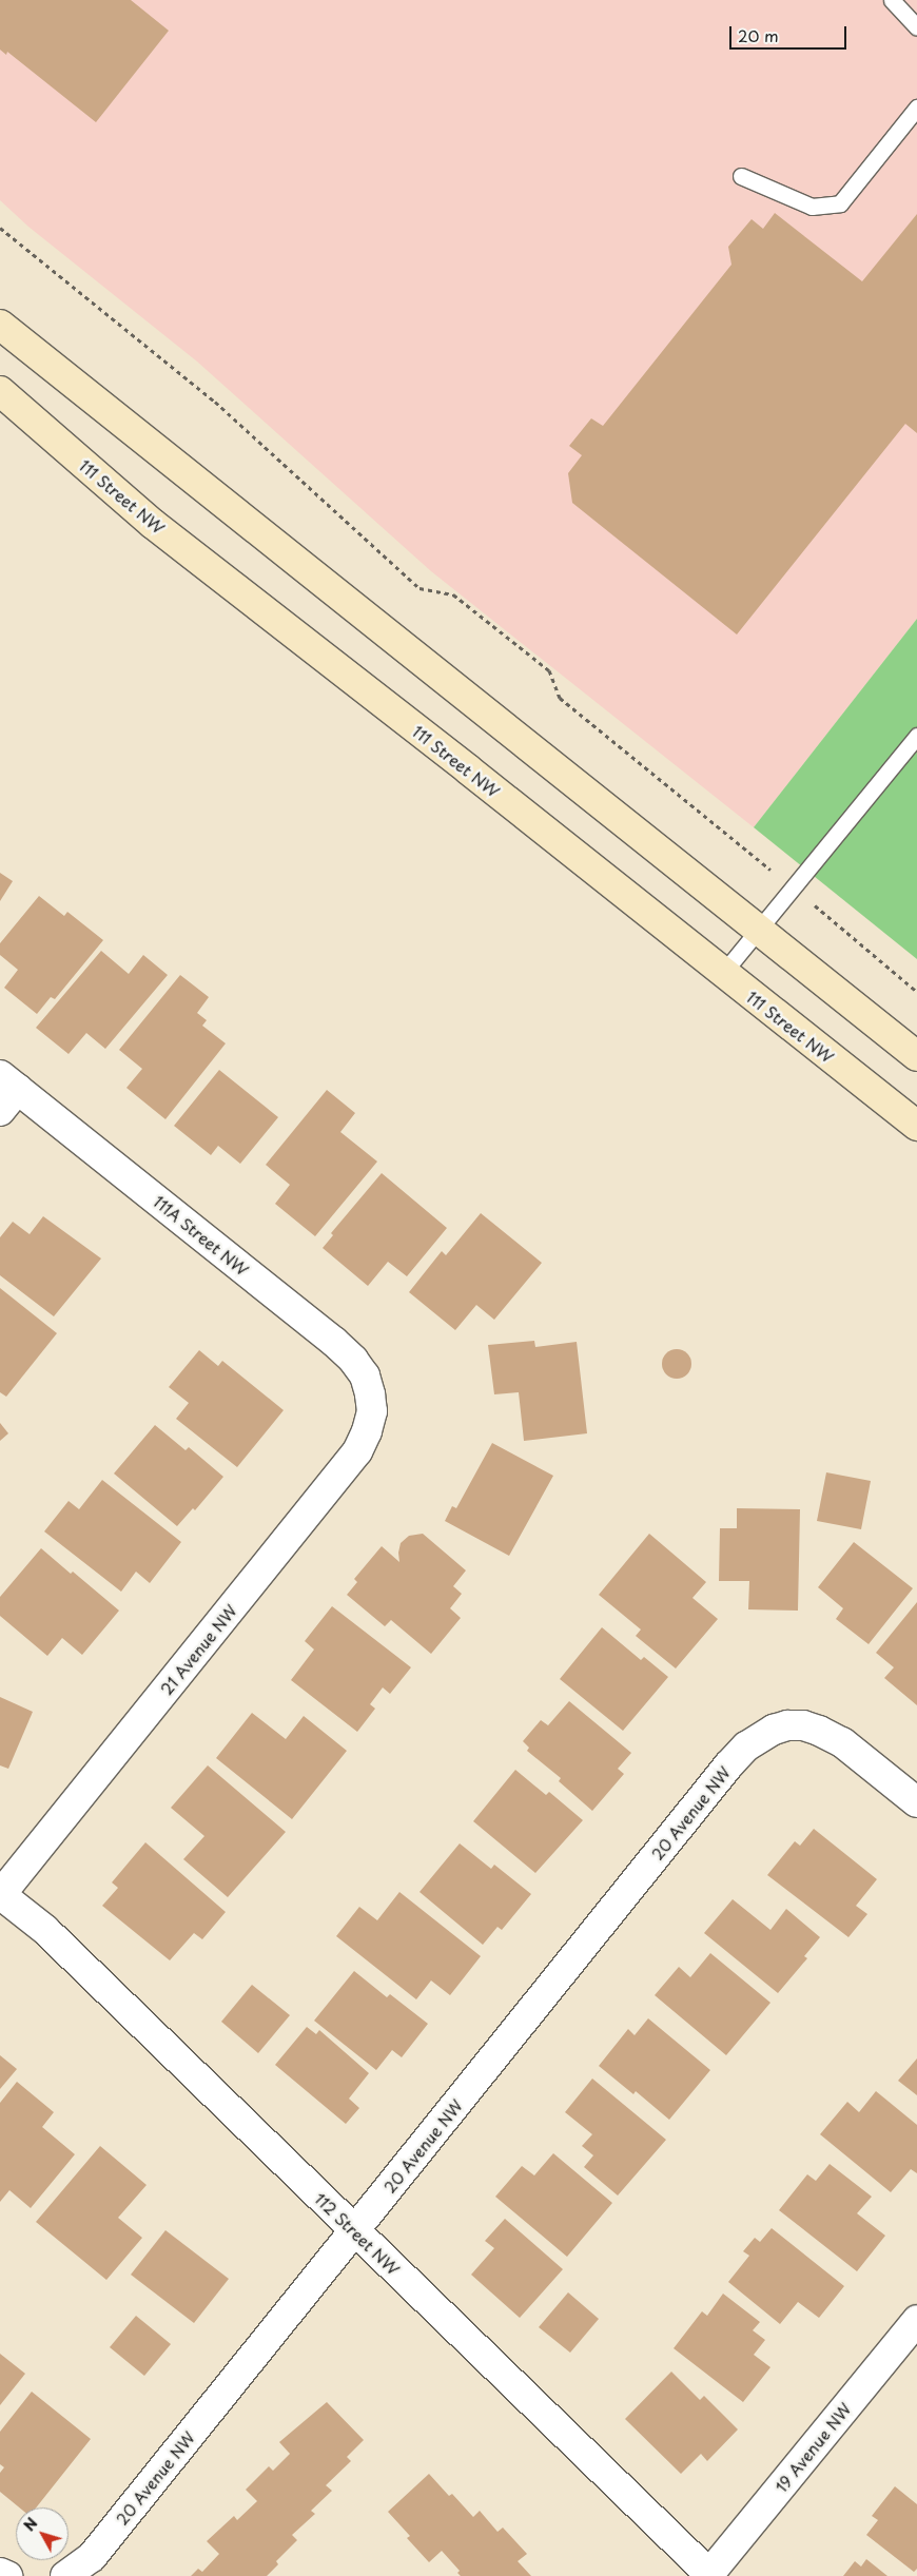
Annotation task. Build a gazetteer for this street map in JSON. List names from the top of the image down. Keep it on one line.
{"streets":{"main road":["111 Street NW"],"street":["111A Street NW","21 Avenue NW","20 Avenue NW","112 Street NW","19 Avenue NW"]},"crossings":[["111A Street NW","21 Avenue NW"],["21 Avenue NW","112 Street NW"],["20 Avenue NW","112 Street NW"],["112 Street NW","19 Avenue NW"]],"scale_bar":"20 m","north":"top left"}
